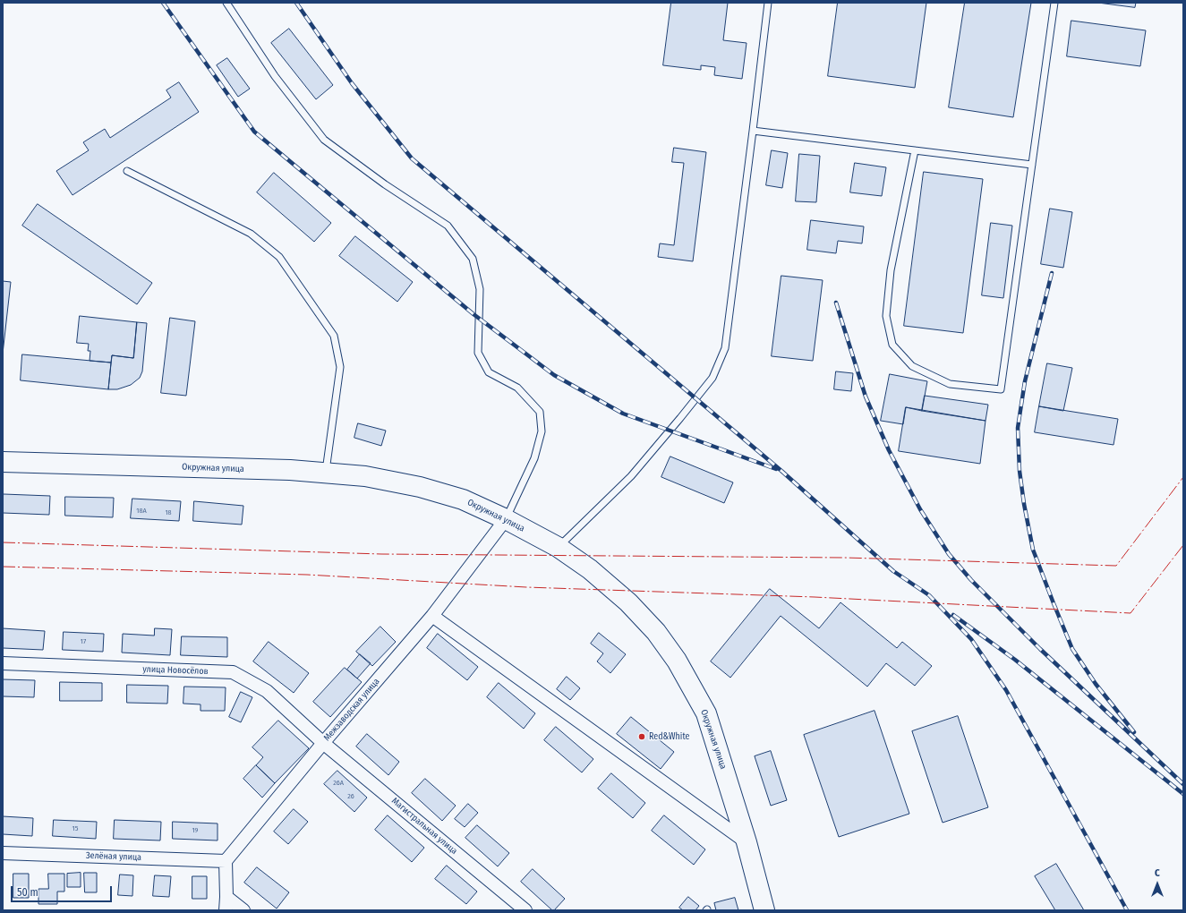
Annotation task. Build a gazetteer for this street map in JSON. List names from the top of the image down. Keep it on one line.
{"streets":{"highway":["Окружная улица"],"street":["улица Новосёлов","Межзаводская улица","Магистральная улица","Зелёная улица"]},"crossings":[["Окружная улица","Межзаводская улица"],["улица Новосёлов","Межзаводская улица"],["улица Новосёлов","Магистральная улица"],["Межзаводская улица","Магистральная улица"],["Межзаводская улица","Зелёная улица"]],"places":["Red&White"],"house_numbers":["18А","18","17","26А","26","15","19"],"scale_bar":"50 m","north":"top"}
